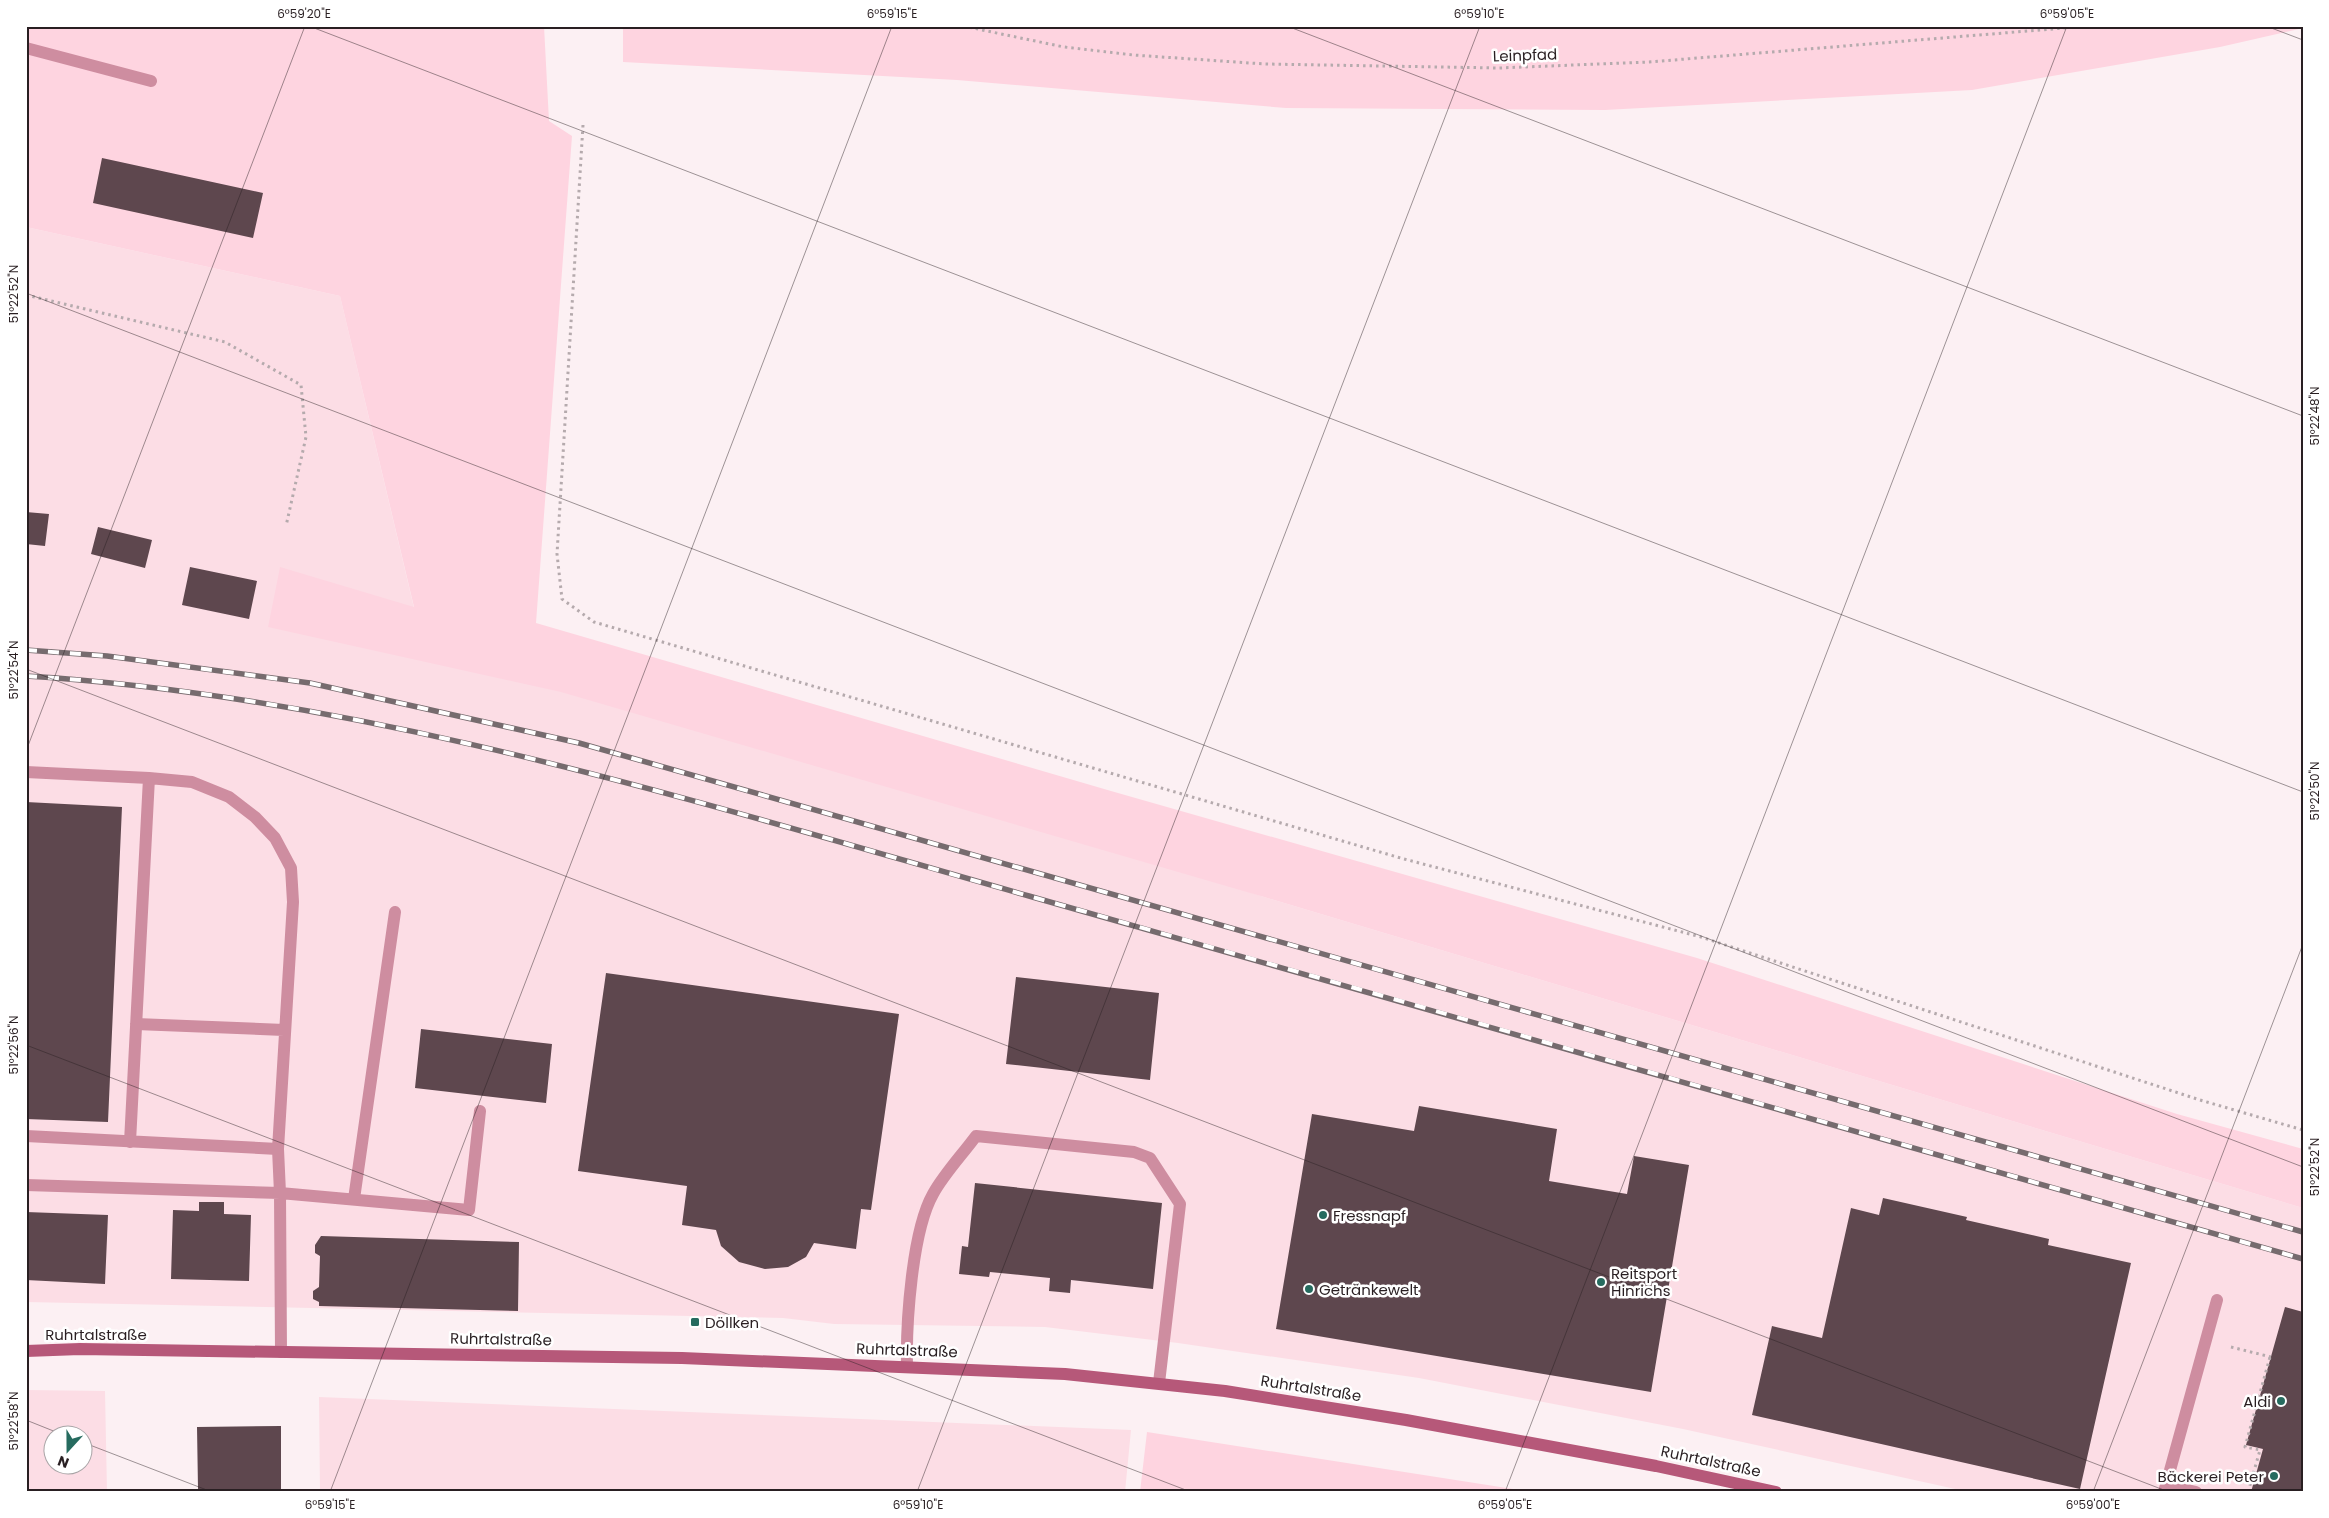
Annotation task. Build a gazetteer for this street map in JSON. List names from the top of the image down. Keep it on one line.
{"streets":{"main road":["Ruhrtalstraße"],"path":["Leinpfad"]},"places":{"other":["Fressnapf","Reitsport Hinrichs","Getränkewelt","Aldi","Bäckerei Peter"],"transit":["Döllken"]},"north":"bottom","coordinates":["6°59'20\"E","6°59'15\"E","6°59'10\"E","6°59'05\"E","51°22'52\"N","51°22'48\"N","51°22'54\"N","51°22'50\"N","51°22'56\"N","51°22'58\"N","6°59'00\"E"]}
